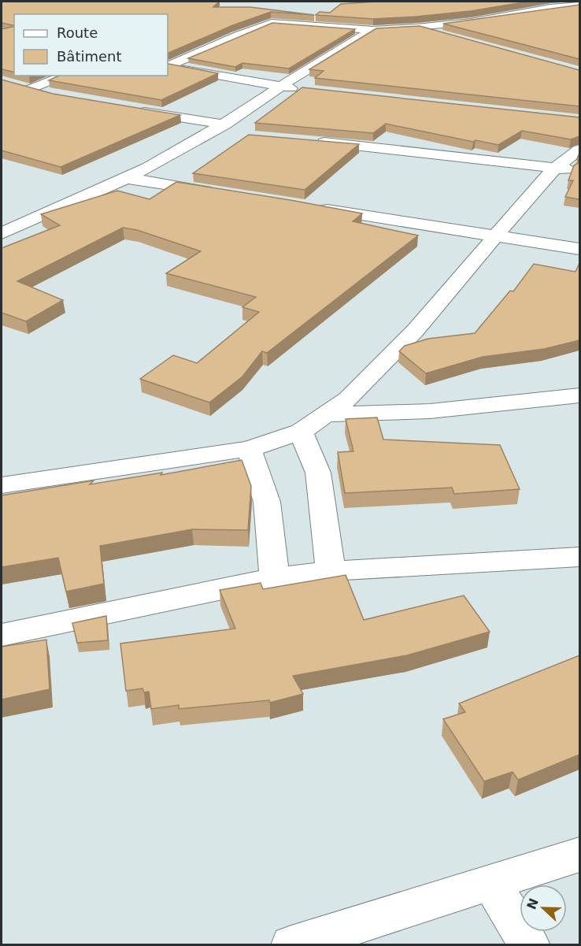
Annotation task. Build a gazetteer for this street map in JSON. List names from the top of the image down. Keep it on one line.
{"legend":["Route","Bâtiment"],"north":"left"}
